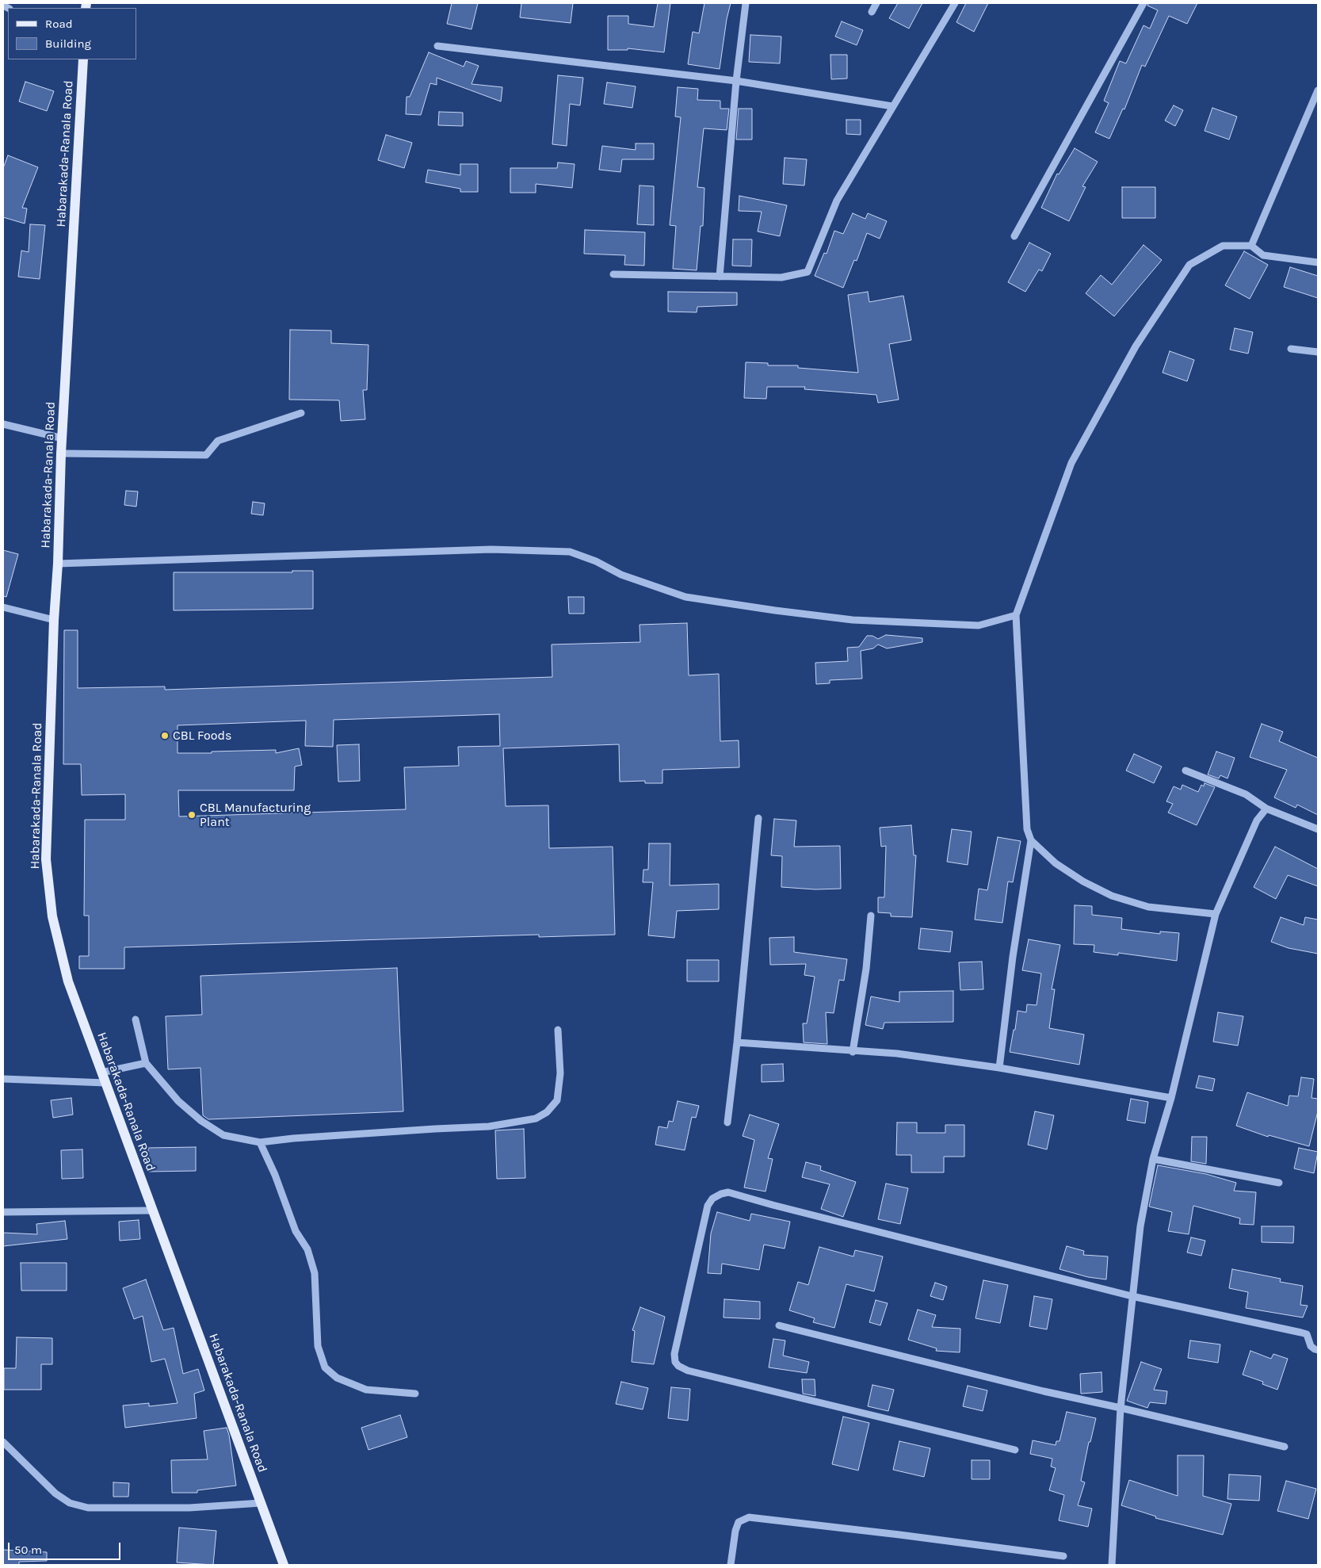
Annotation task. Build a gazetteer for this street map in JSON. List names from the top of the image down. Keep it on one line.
{"streets":{"main road":["Habarakada-Ranala Road"]},"places":["CBL Foods","CBL Manufacturing Plant"],"legend":["Road","Building"],"scale_bar":"50 m"}
